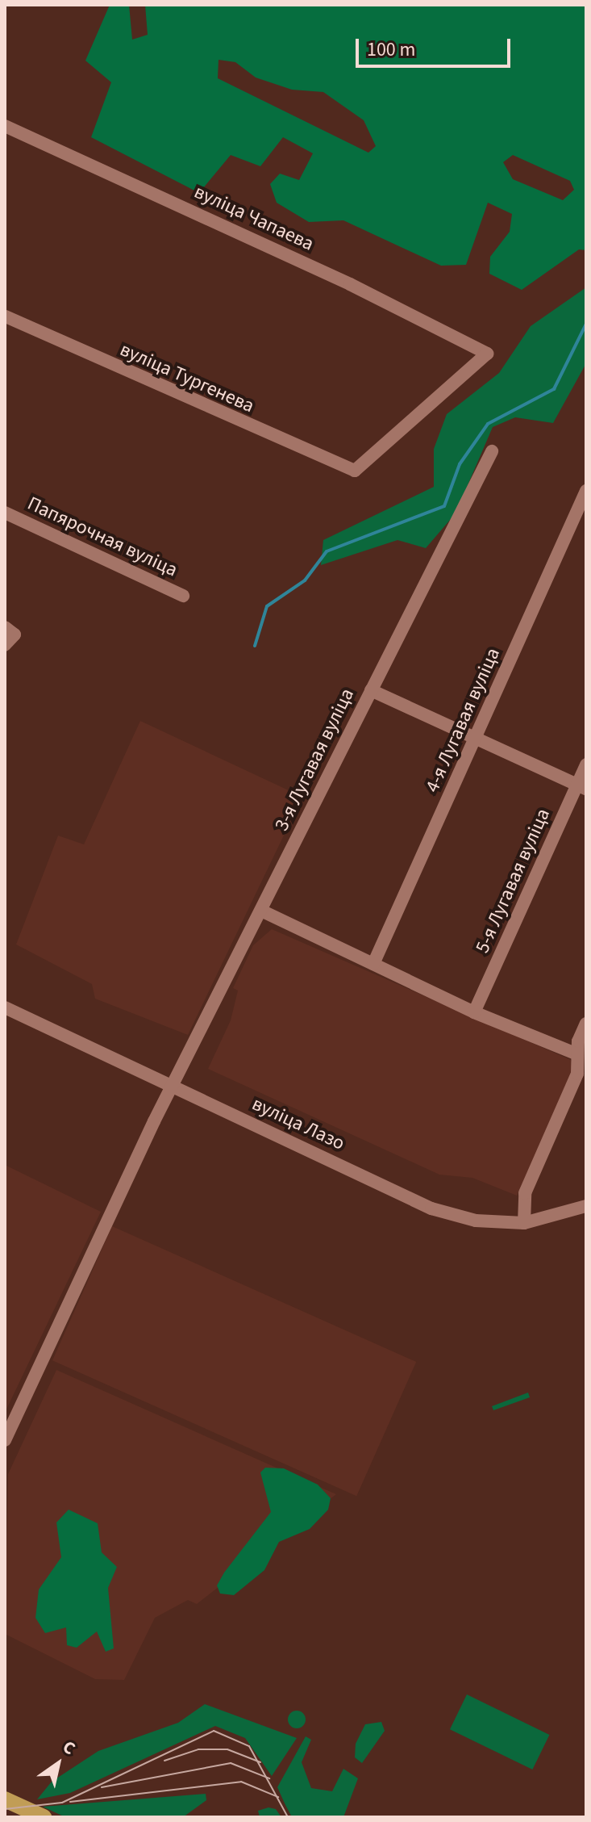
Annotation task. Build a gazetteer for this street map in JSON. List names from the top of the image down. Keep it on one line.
{"streets":{"street":["вуліца Чапаева","вуліца Тургенева","Папярочная вуліца","4-я Лугавая вуліца","3-я Лугавая вуліца","5-я Лугавая вуліца","вуліца Лазо"]},"crossings":[["вуліца Чапаева","вуліца Тургенева"],["3-я Лугавая вуліца","вуліца Лазо"]],"scale_bar":"100 m","north":"top right"}
